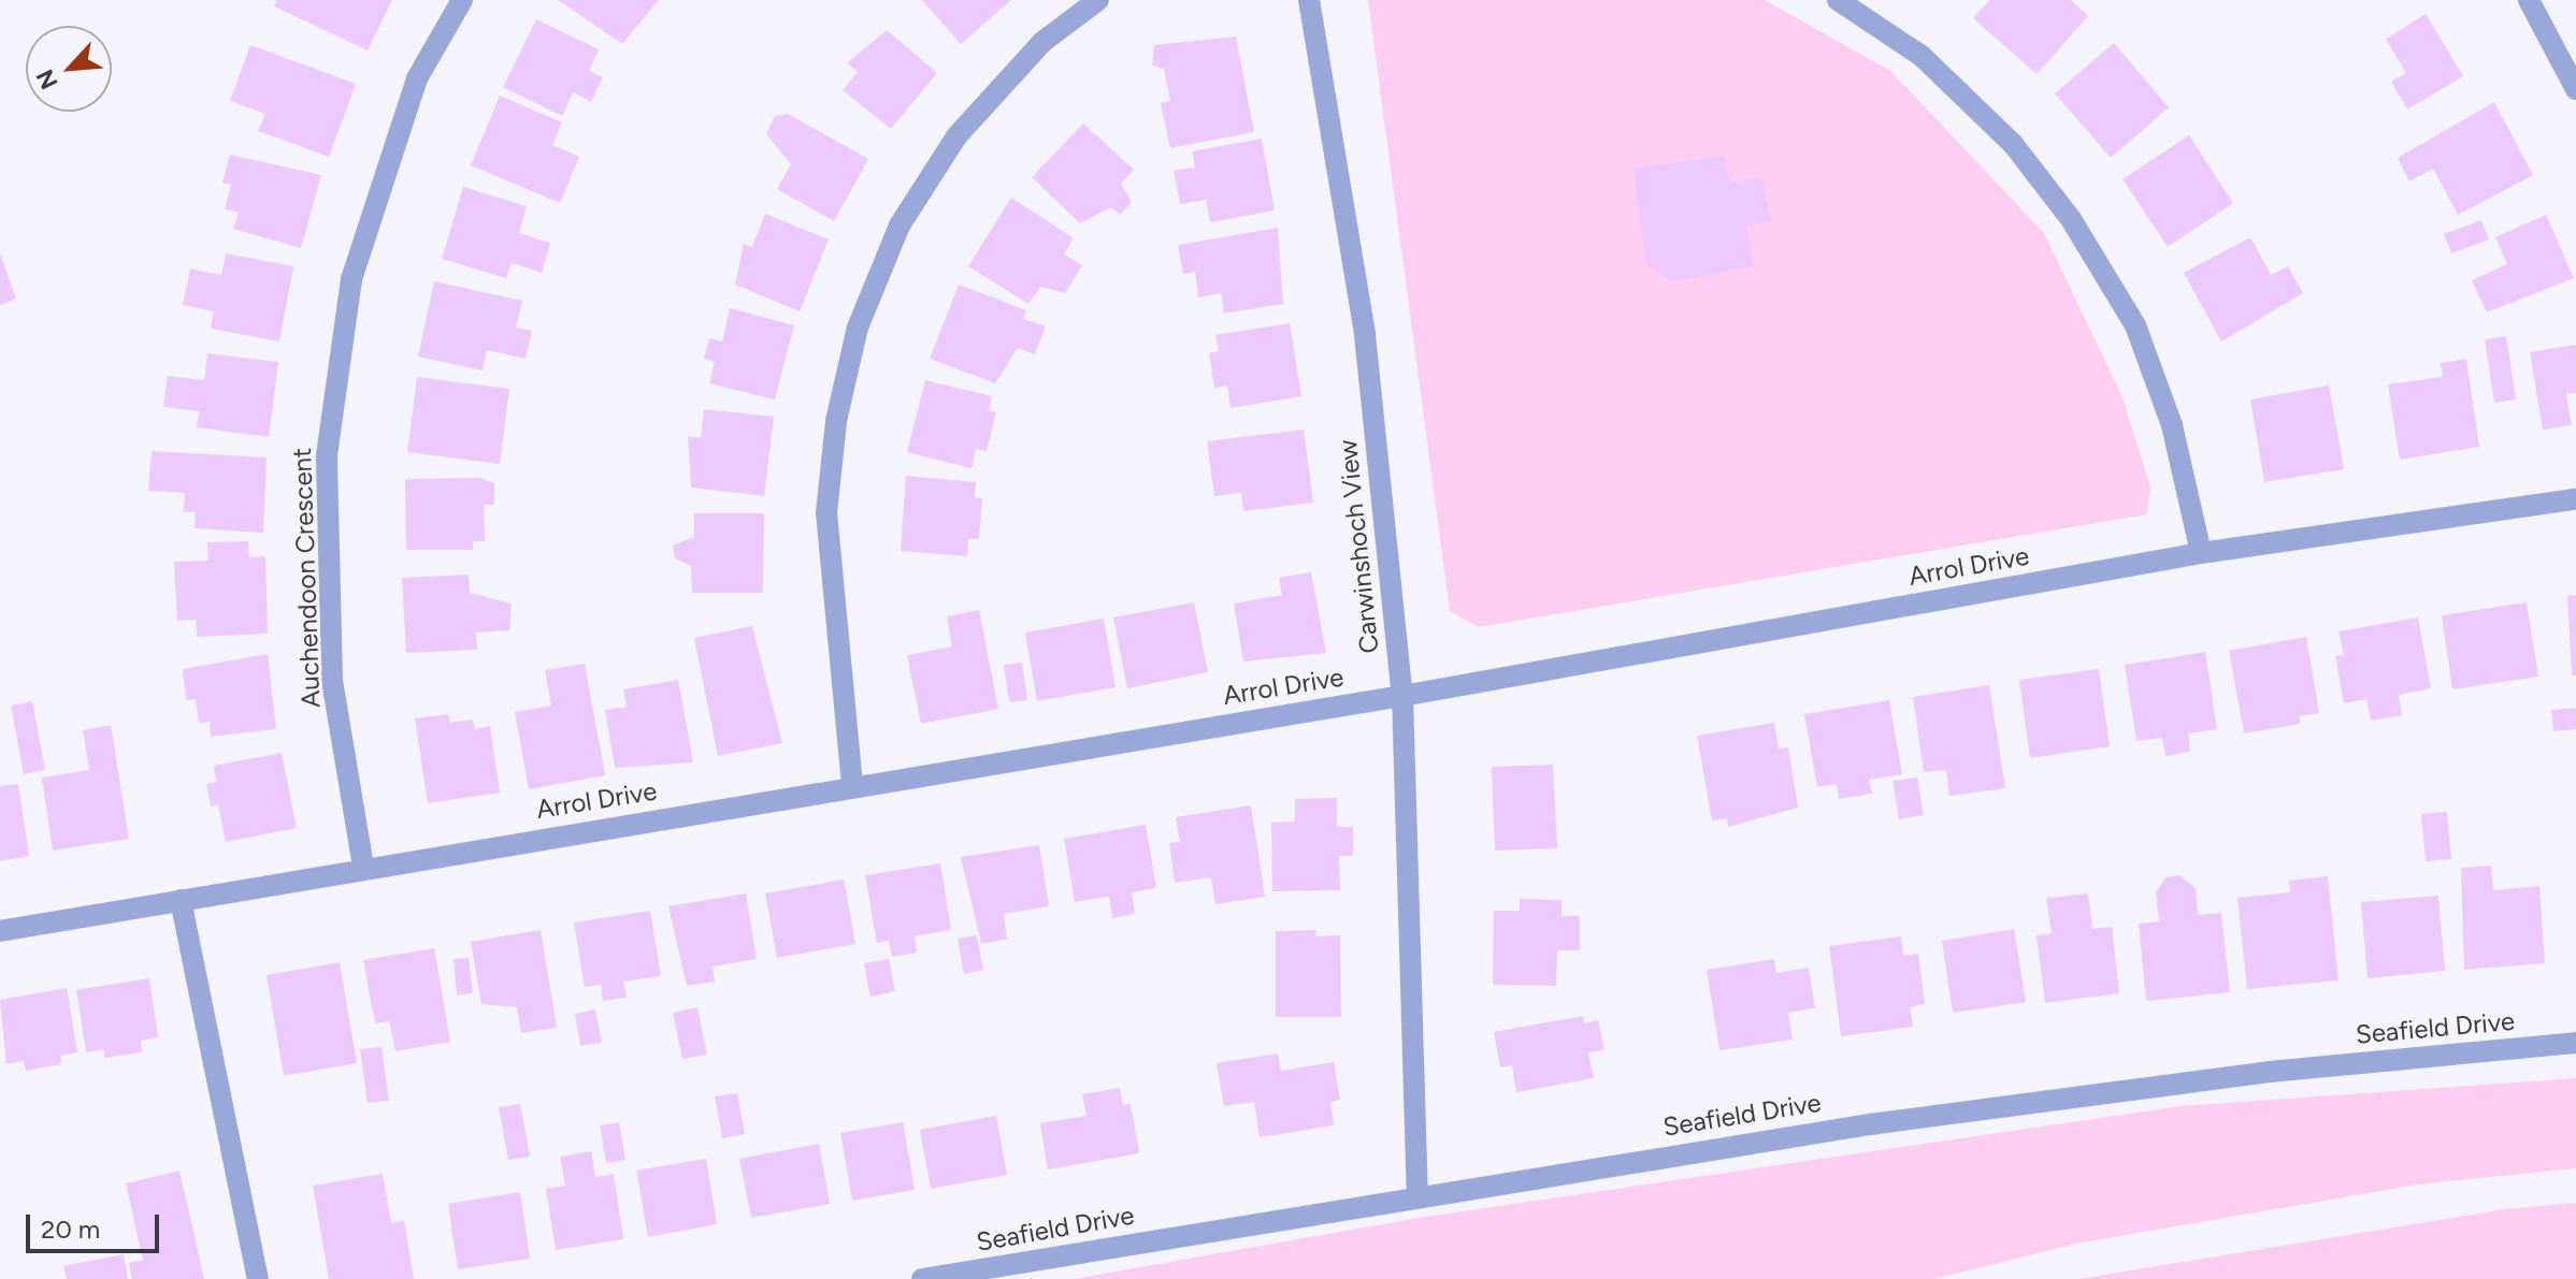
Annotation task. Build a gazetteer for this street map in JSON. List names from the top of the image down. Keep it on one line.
{"streets":{"street":["Carwinshoch View","Arrol Drive","Auchendoon Crescent","Seafield Drive"]},"crossings":[["Carwinshoch View","Arrol Drive"],["Carwinshoch View","Seafield Drive"],["Arrol Drive","Auchendoon Crescent"]],"scale_bar":"20 m","north":"bottom left"}
